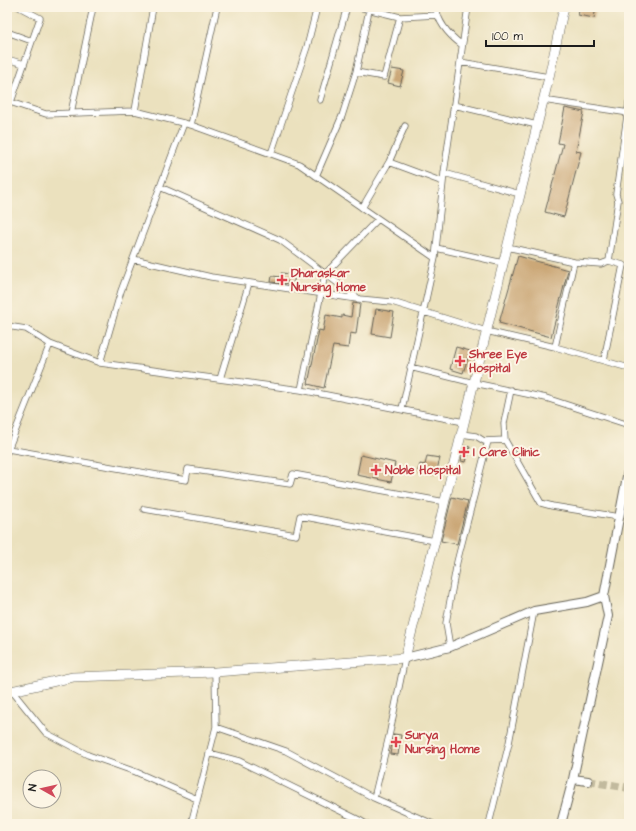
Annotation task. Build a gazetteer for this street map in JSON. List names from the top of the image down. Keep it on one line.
{"places":{"health":["Dharaskar Nursing Home","Shree Eye Hospital","I Care Clinic","Noble Hospital","Surya Nursing Home"]},"scale_bar":"100 m","north":"left"}
